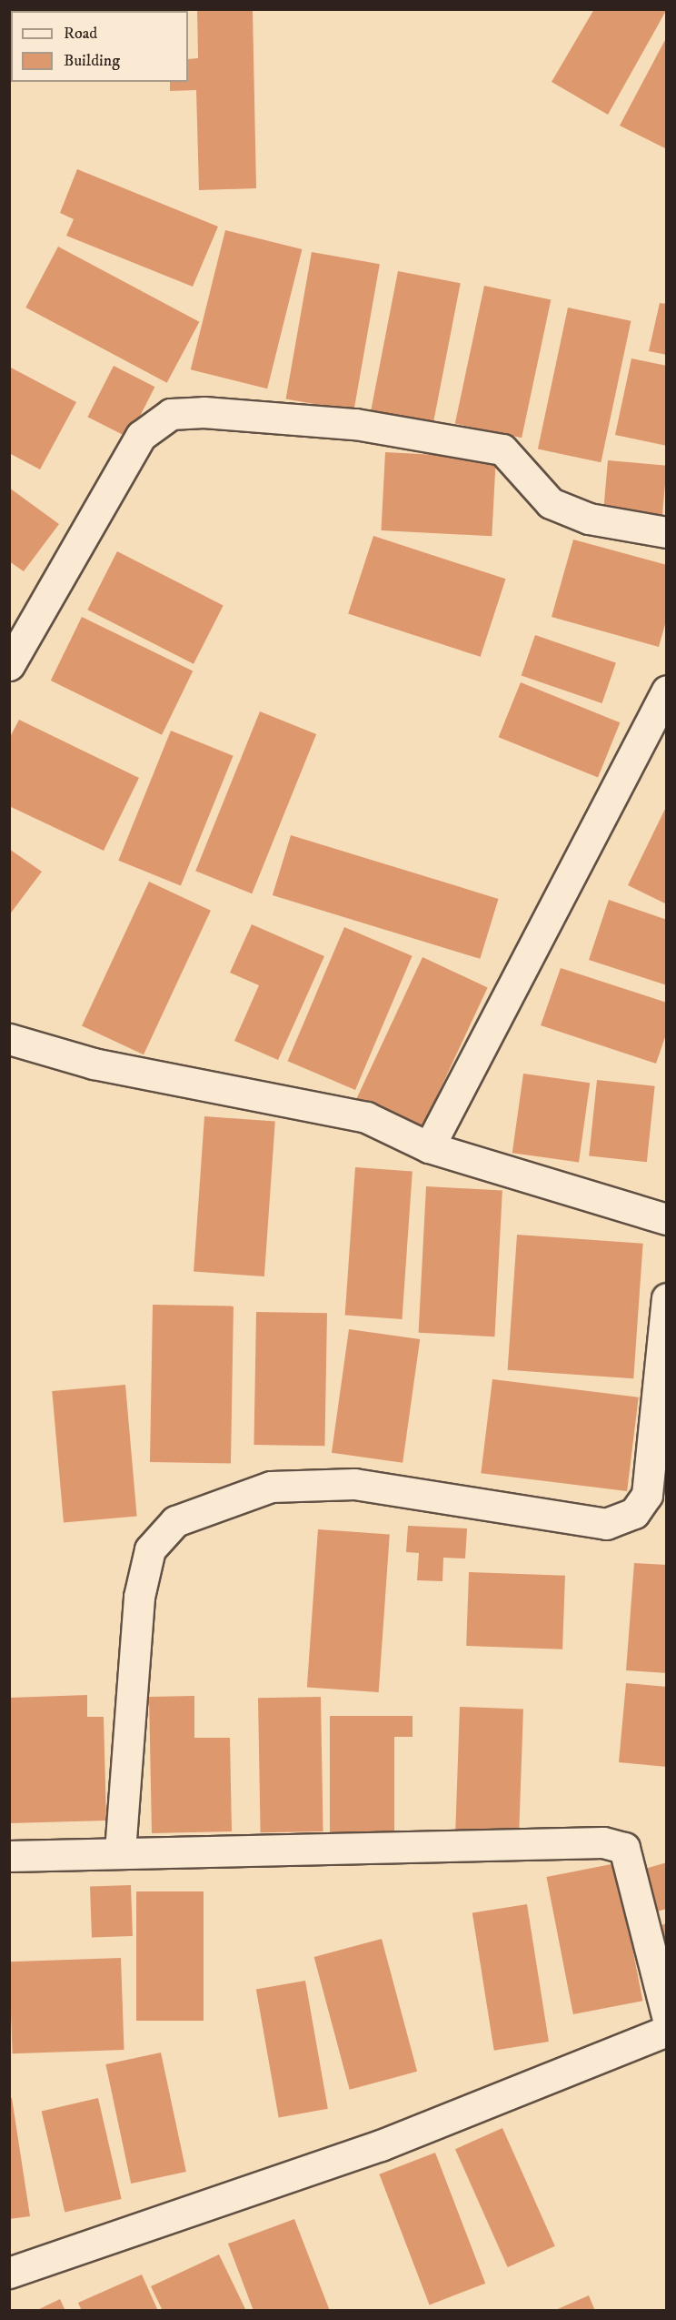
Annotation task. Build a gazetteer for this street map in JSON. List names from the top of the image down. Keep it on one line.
{"legend":["Road","Building"]}
